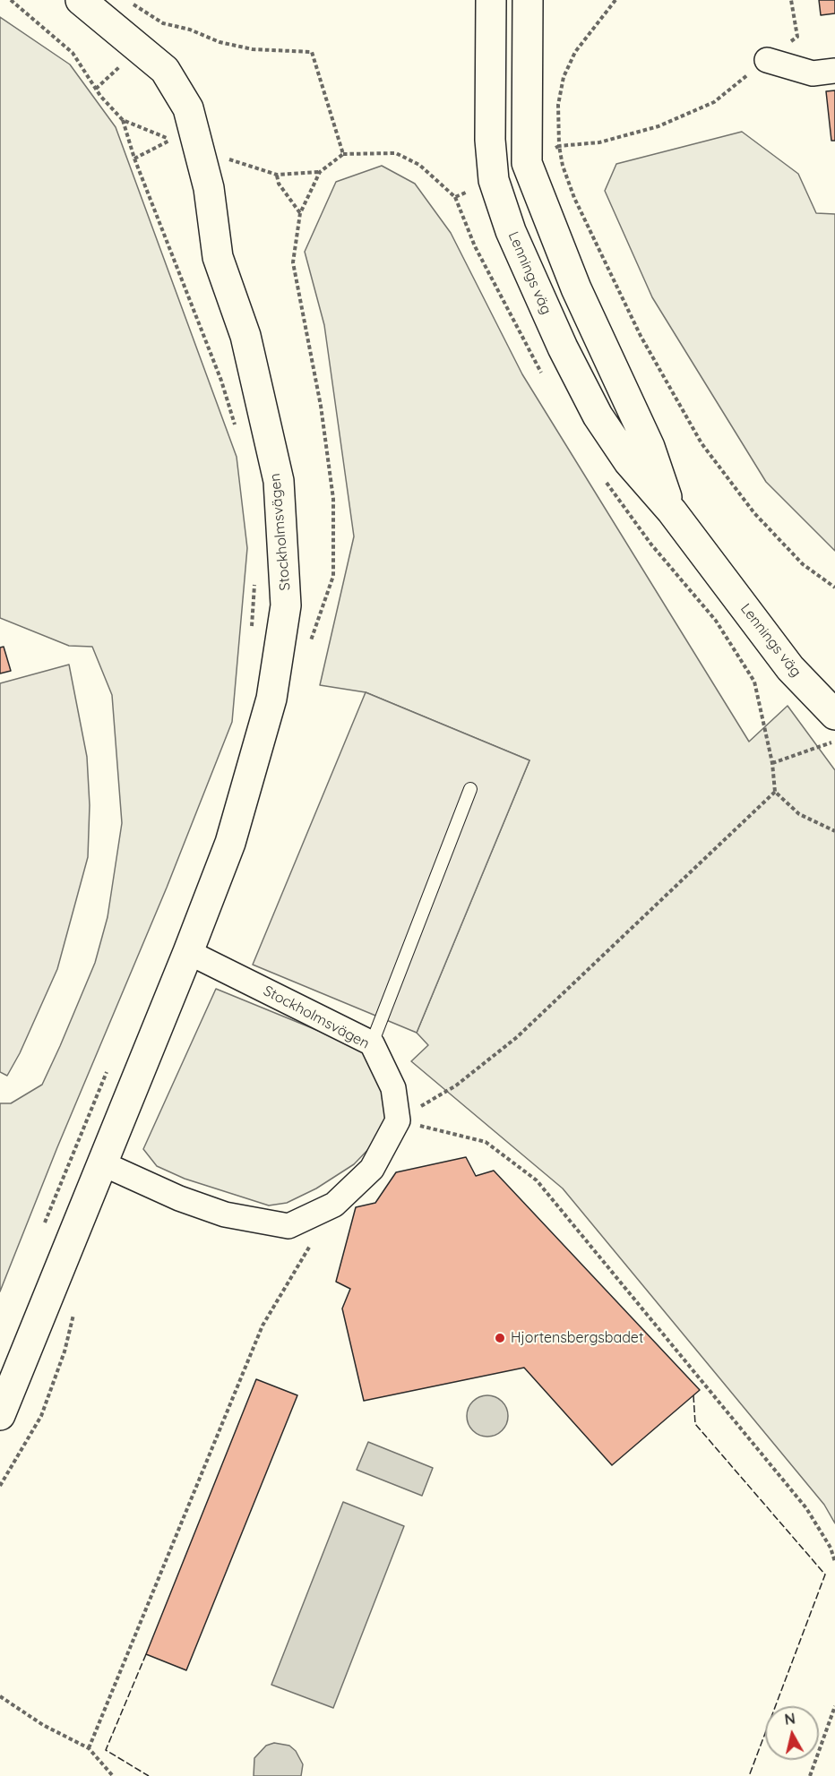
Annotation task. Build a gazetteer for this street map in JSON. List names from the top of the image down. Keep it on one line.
{"streets":{"street":["Lennings väg","Stockholmsvägen"]},"places":["Hjortensbergsbadet"],"north":"top"}
